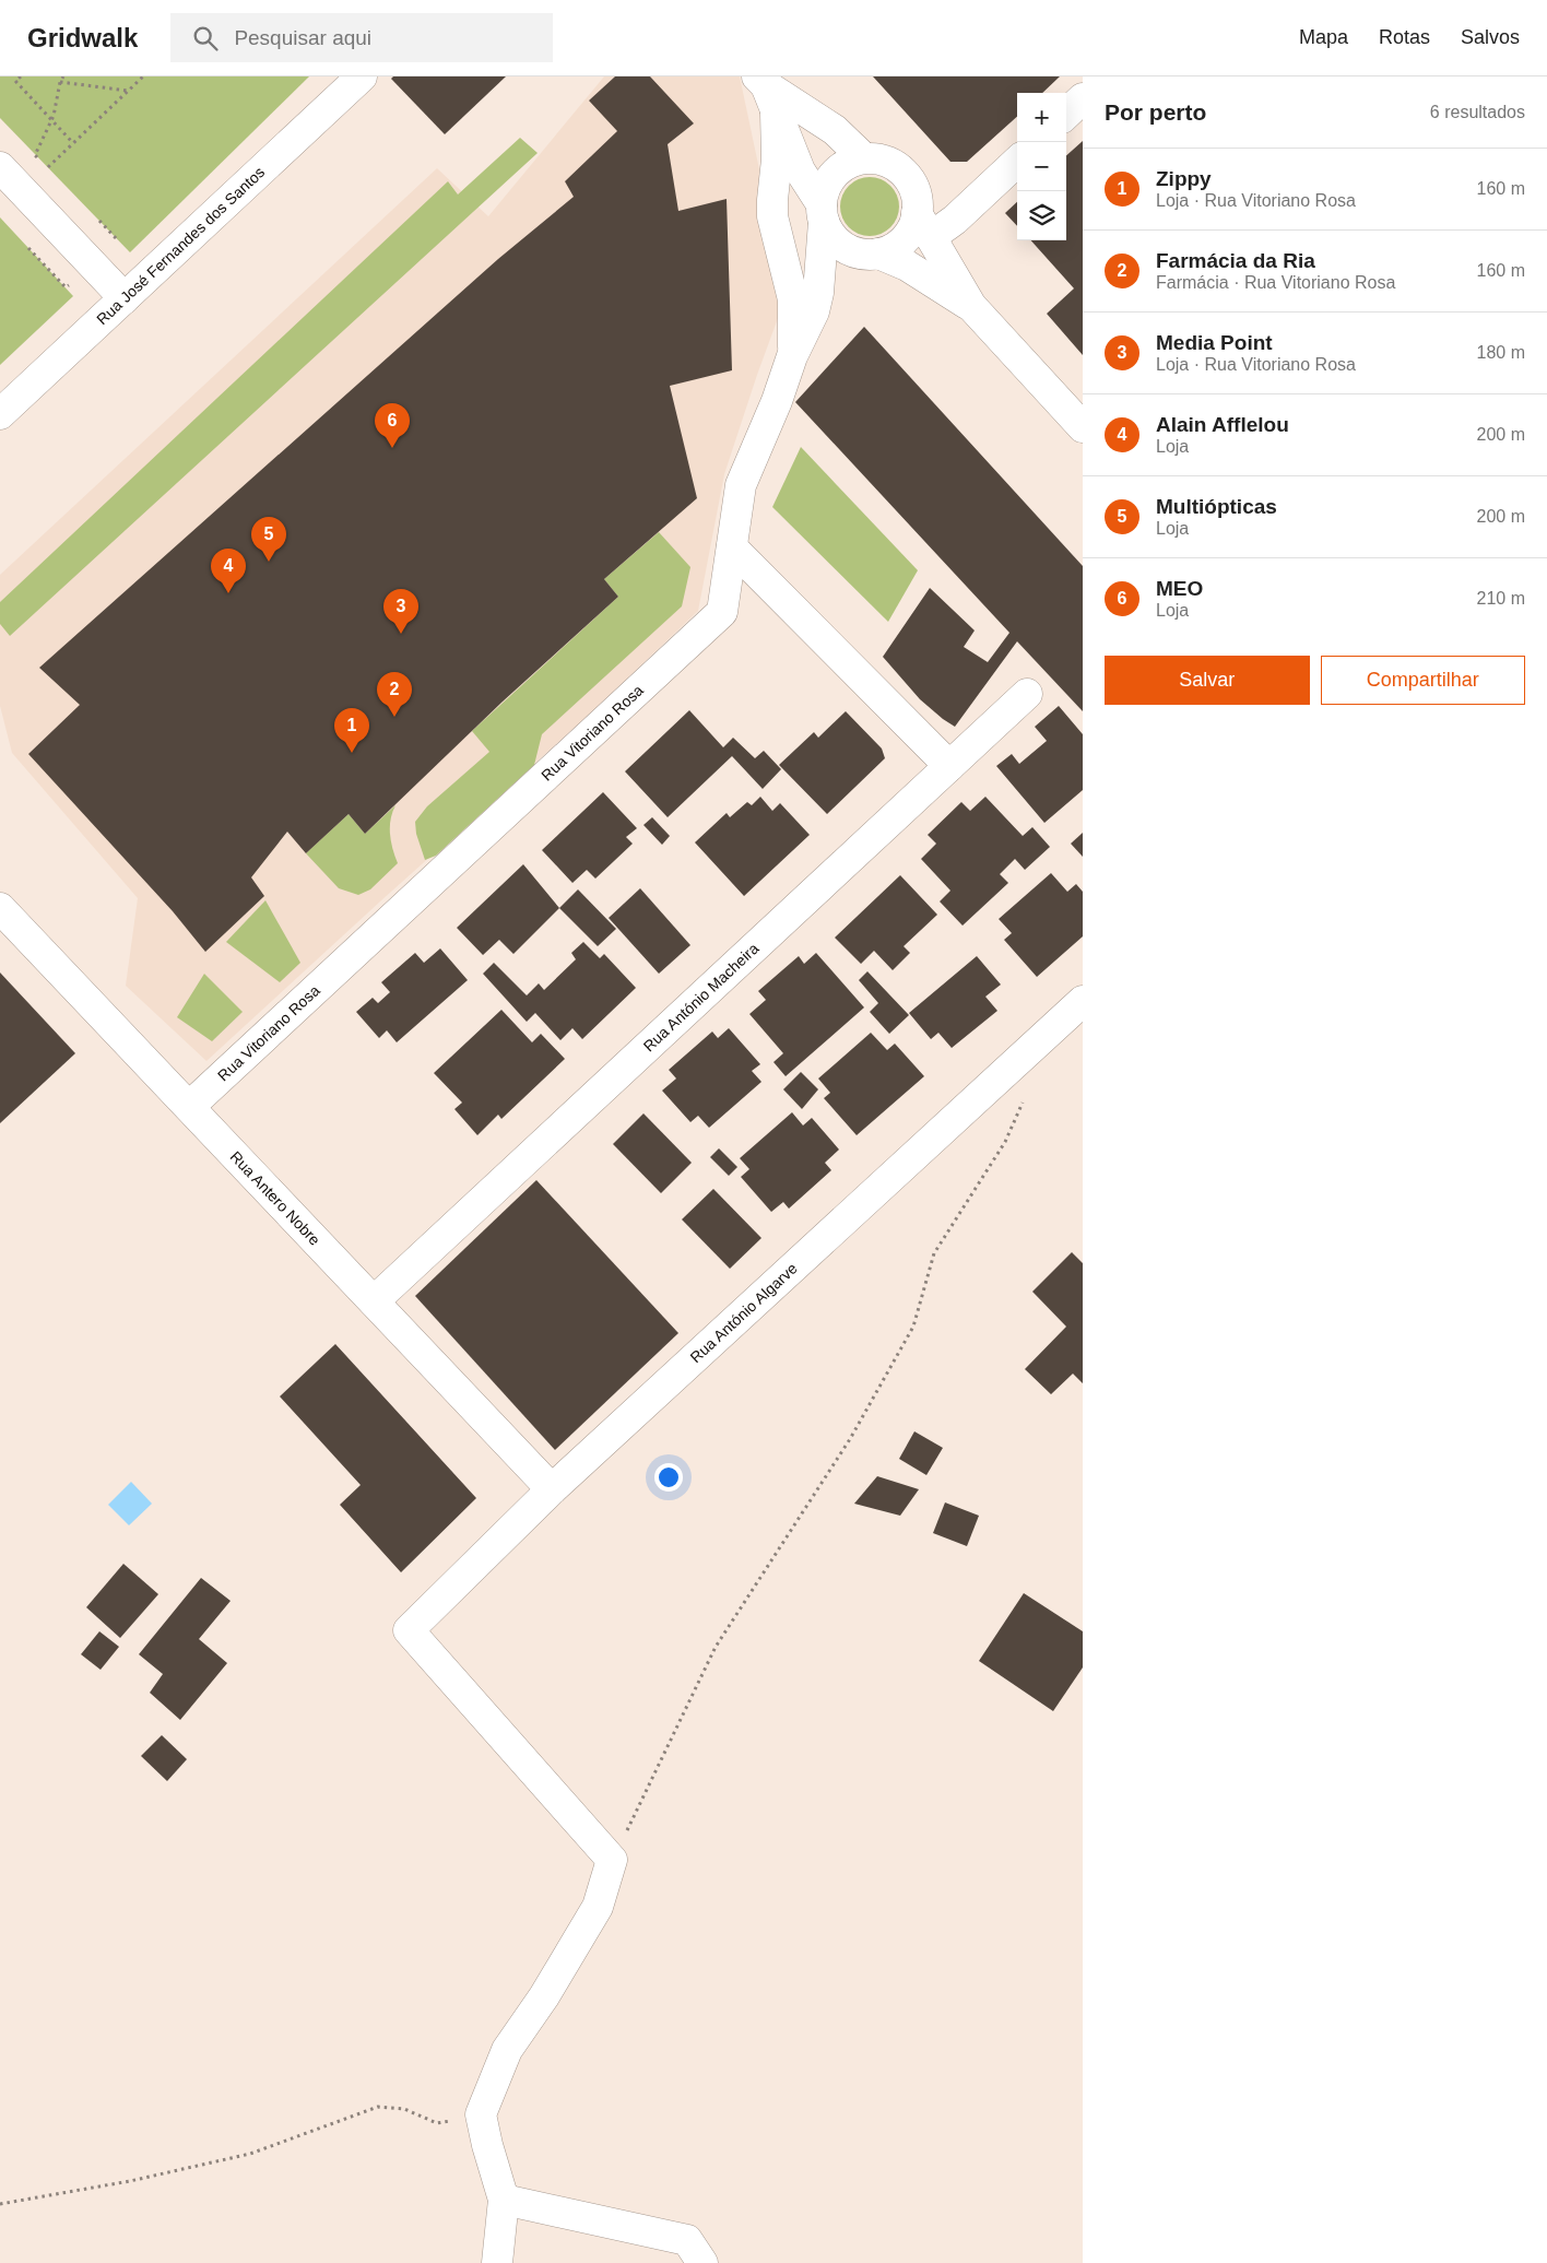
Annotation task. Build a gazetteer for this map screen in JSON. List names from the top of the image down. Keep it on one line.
{"streets":{"street":["Rua José Fernandes dos Santos","Rua Vitoriano Rosa","Rua António Macheira","Rua Antero Nobre","Rua António Algarve"]},"crossings":[["Rua Vitoriano Rosa","Rua Antero Nobre"],["Rua António Macheira","Rua Antero Nobre"],["Rua Antero Nobre","Rua António Algarve"]],"page":{"header":"Gridwalk","search":"Pesquisar aqui","nav":["Mapa","Rotas","Salvos"],"heading":["Por perto","6 resultados"],"map_buttons":["+","−"],"list":[{"mark":"1","name":"Zippy","note":"Loja · Rua Vitoriano Rosa","value":"160 m"},{"mark":"2","name":"Farmácia da Ria","note":"Farmácia · Rua Vitoriano Rosa","value":"160 m"},{"mark":"3","name":"Media Point","note":"Loja · Rua Vitoriano Rosa","value":"180 m"},{"mark":"4","name":"Alain Afflelou","note":"Loja","value":"200 m"},{"mark":"5","name":"Multiópticas","note":"Loja","value":"200 m"},{"mark":"6","name":"MEO","note":"Loja","value":"210 m"}],"pins":["6","5","4","3","2","1"],"buttons":["Salvar","Compartilhar"]}}
